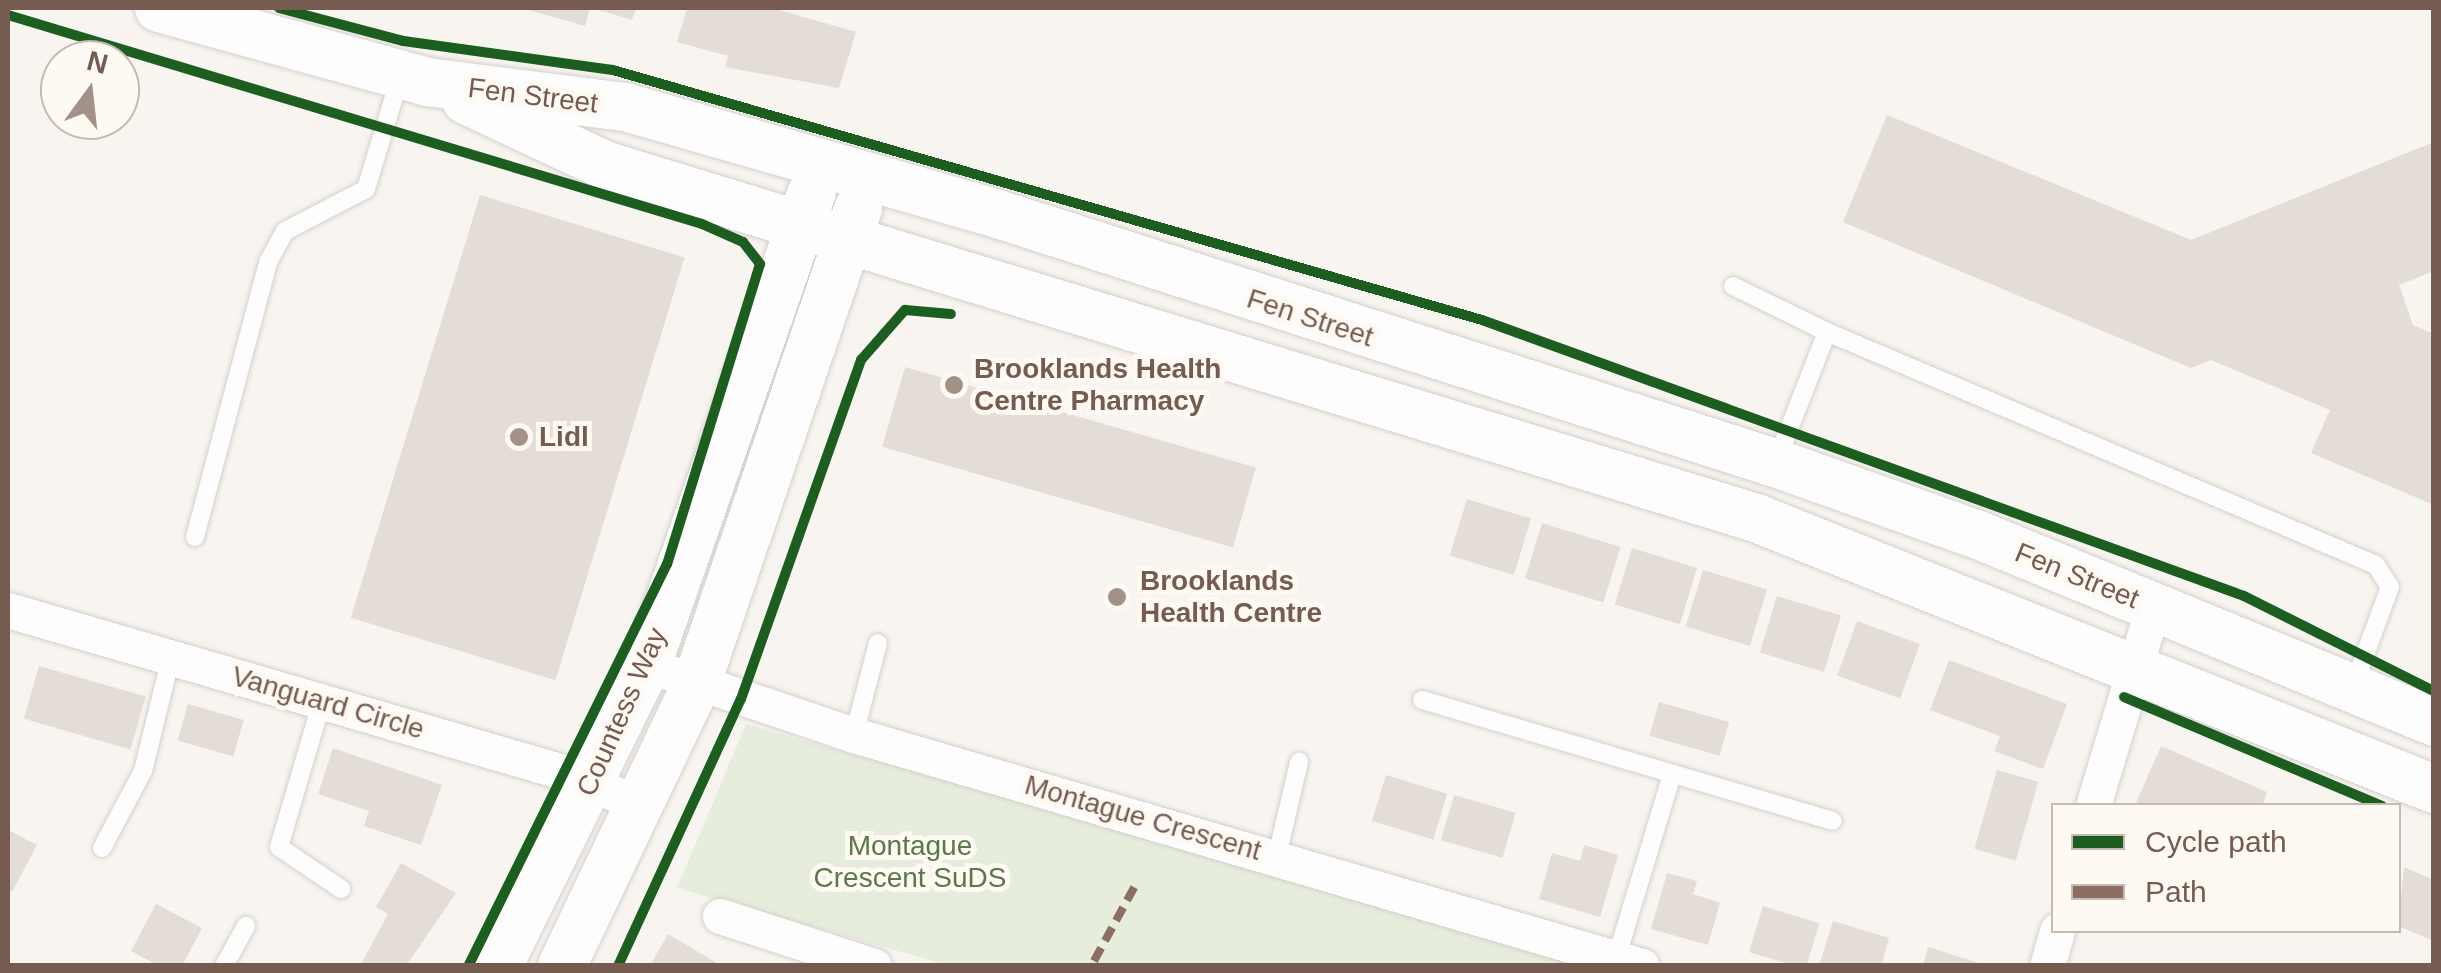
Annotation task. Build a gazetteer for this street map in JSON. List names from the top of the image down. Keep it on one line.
{"streets":{"street":["Fen Street","Vanguard Circle","Countess Way","Montague Crescent"]},"crossings":[["Fen Street","Countess Way"],["Vanguard Circle","Countess Way"],["Countess Way","Montague Crescent"]],"parks":["Montague Crescent SuDS"],"places":["Brooklands Health Centre Pharmacy","Lidl","Brooklands Health Centre"],"legend":["Cycle path","Path"],"north":"top"}
